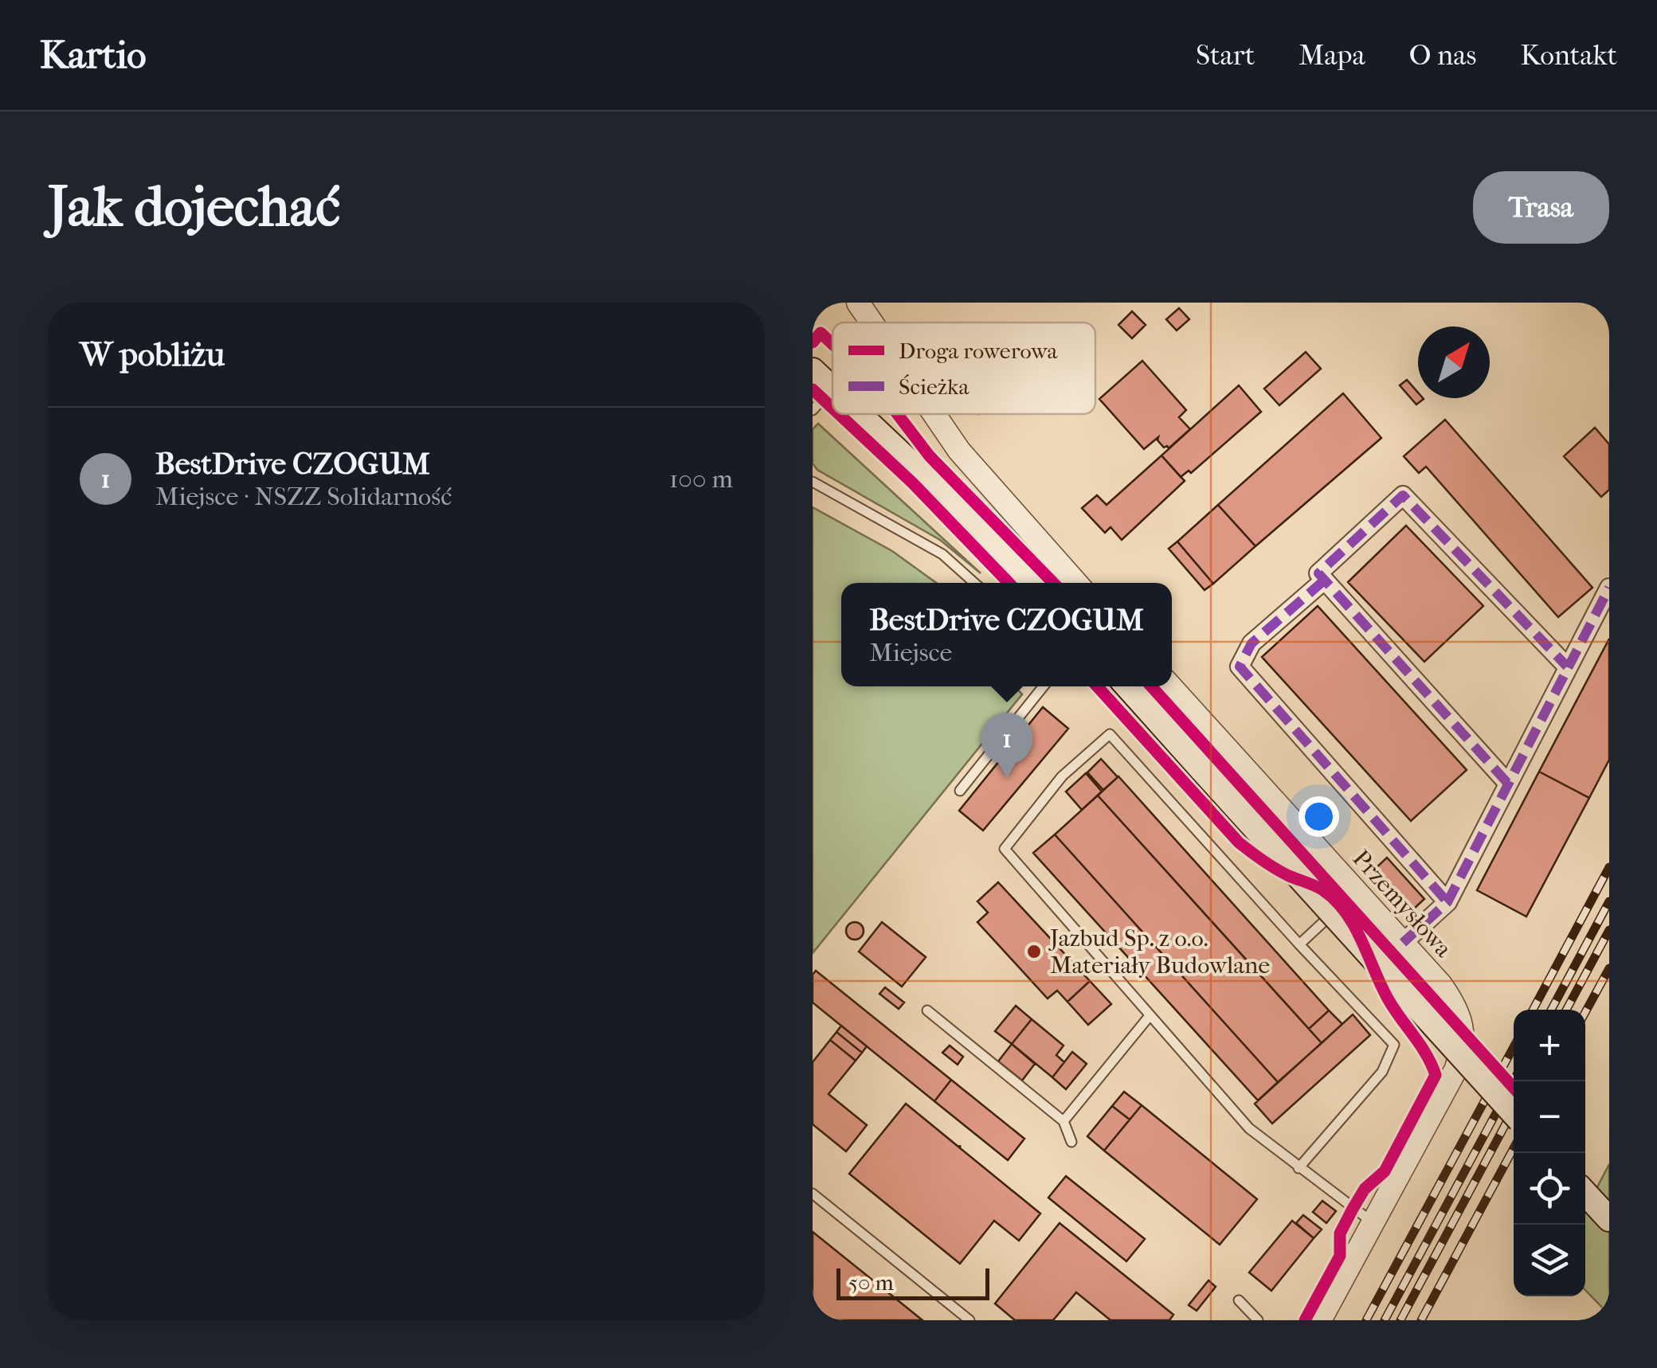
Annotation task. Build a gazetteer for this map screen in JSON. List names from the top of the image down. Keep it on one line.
{"streets":{"street":["Przemysłowa"]},"places":["Jazbud Sp. z o.o. Materiały Budowlane"],"legend":["Droga rowerowa","Ścieżka"],"scale_bar":"50 m","north":"top right","page":{"header":"Kartio","nav":["Start","Mapa","O nas","Kontakt"],"buttons":"Trasa","title":"Jak dojechać","heading":"W pobliżu","list":[{"mark":"1","name":"BestDrive CZOGUM","note":"Miejsce · NSZZ Solidarność","value":"100 m"}],"popup":["BestDrive CZOGUM","Miejsce"],"pins":"1","map_buttons":["+","−"],"scale":"50 m"}}
